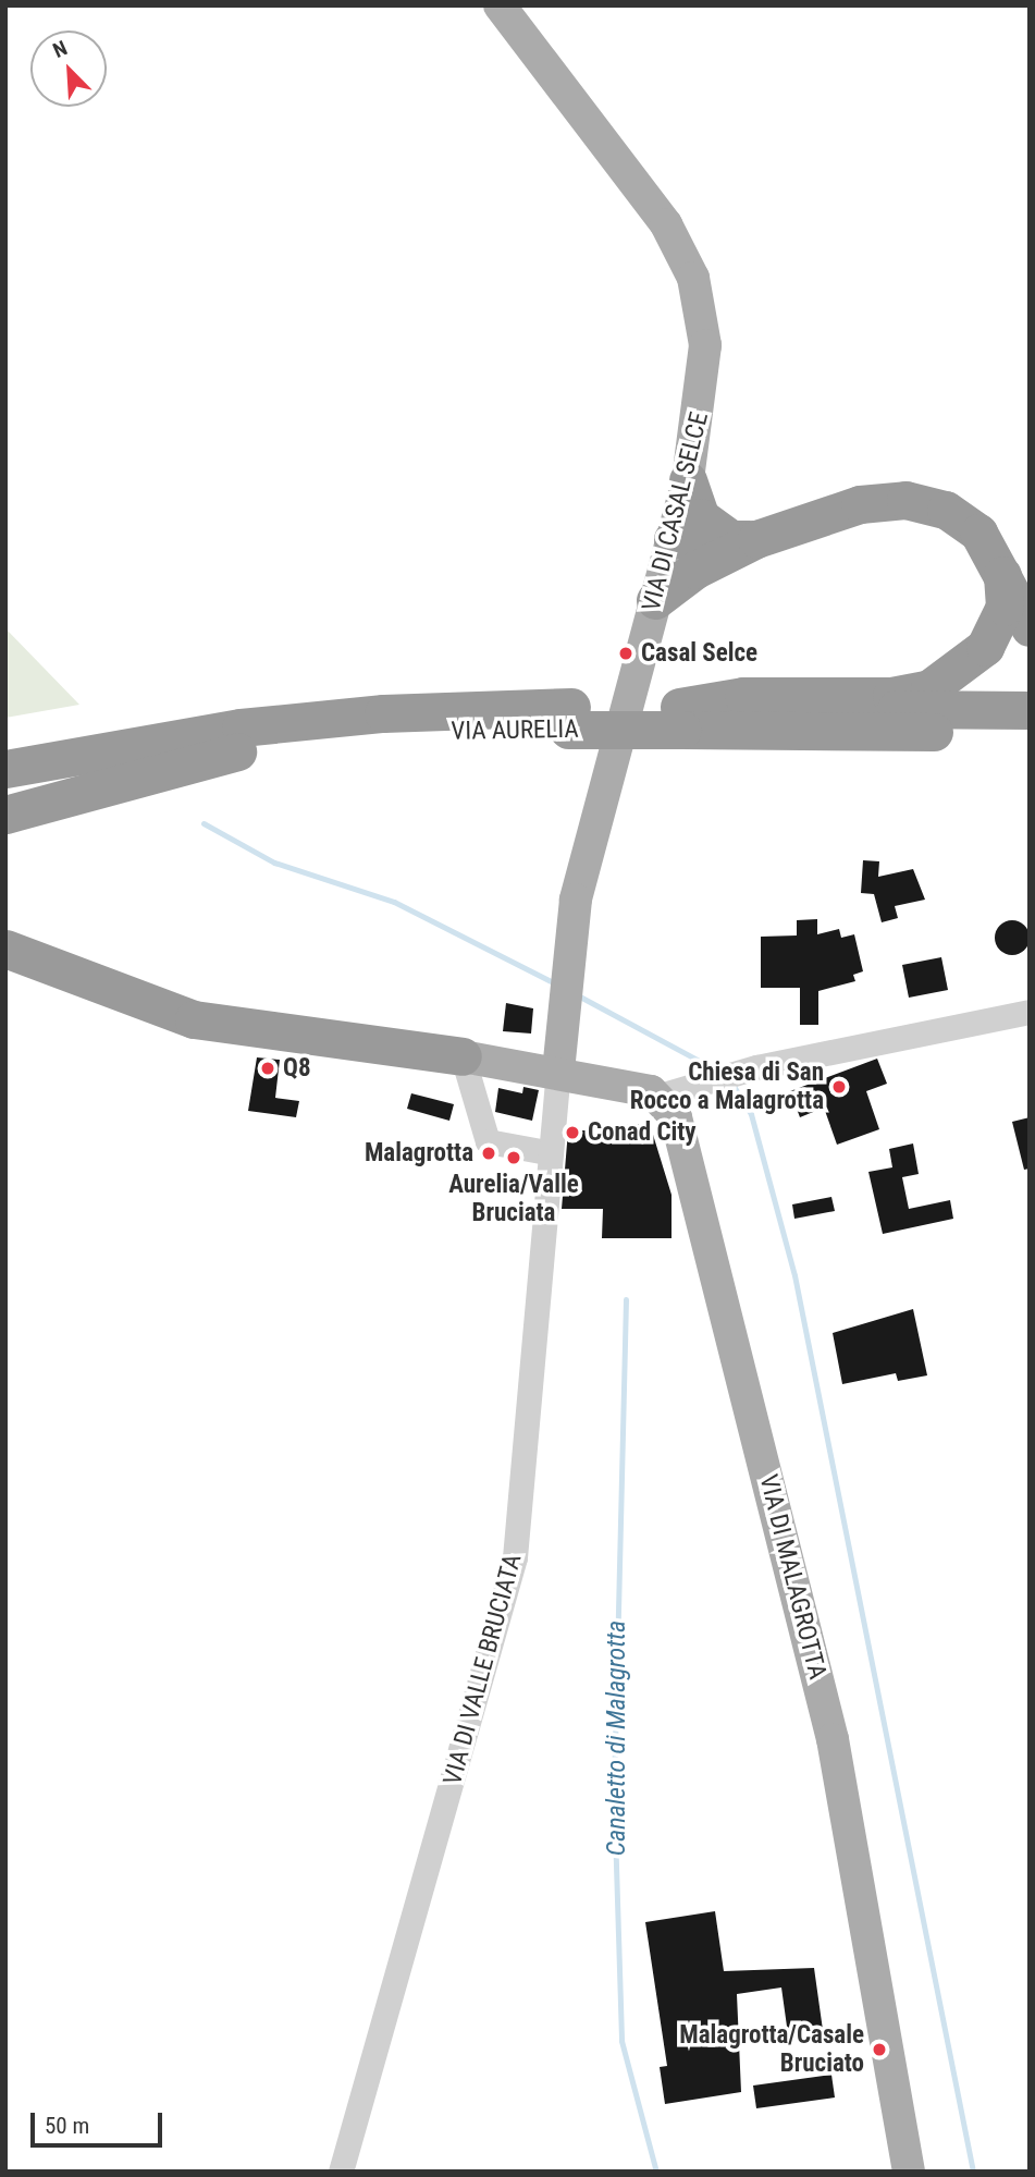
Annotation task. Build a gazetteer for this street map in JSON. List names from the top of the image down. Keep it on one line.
{"streets":{"highway":["VIA AURELIA"],"main road":["VIA DI CASAL SELCE","VIA DI MALAGROTTA"],"street":["VIA DI VALLE BRUCIATA"]},"crossings":[["VIA DI CASAL SELCE","VIA DI VALLE BRUCIATA"]],"water":["Canaletto di Malagrotta"],"places":["Casal Selce","Q8","Chiesa di San Rocco a Malagrotta","Conad City","Malagrotta","Aurelia/Valle Bruciata","Malagrotta/Casale Bruciato"],"scale_bar":"50 m","north":"top left"}
